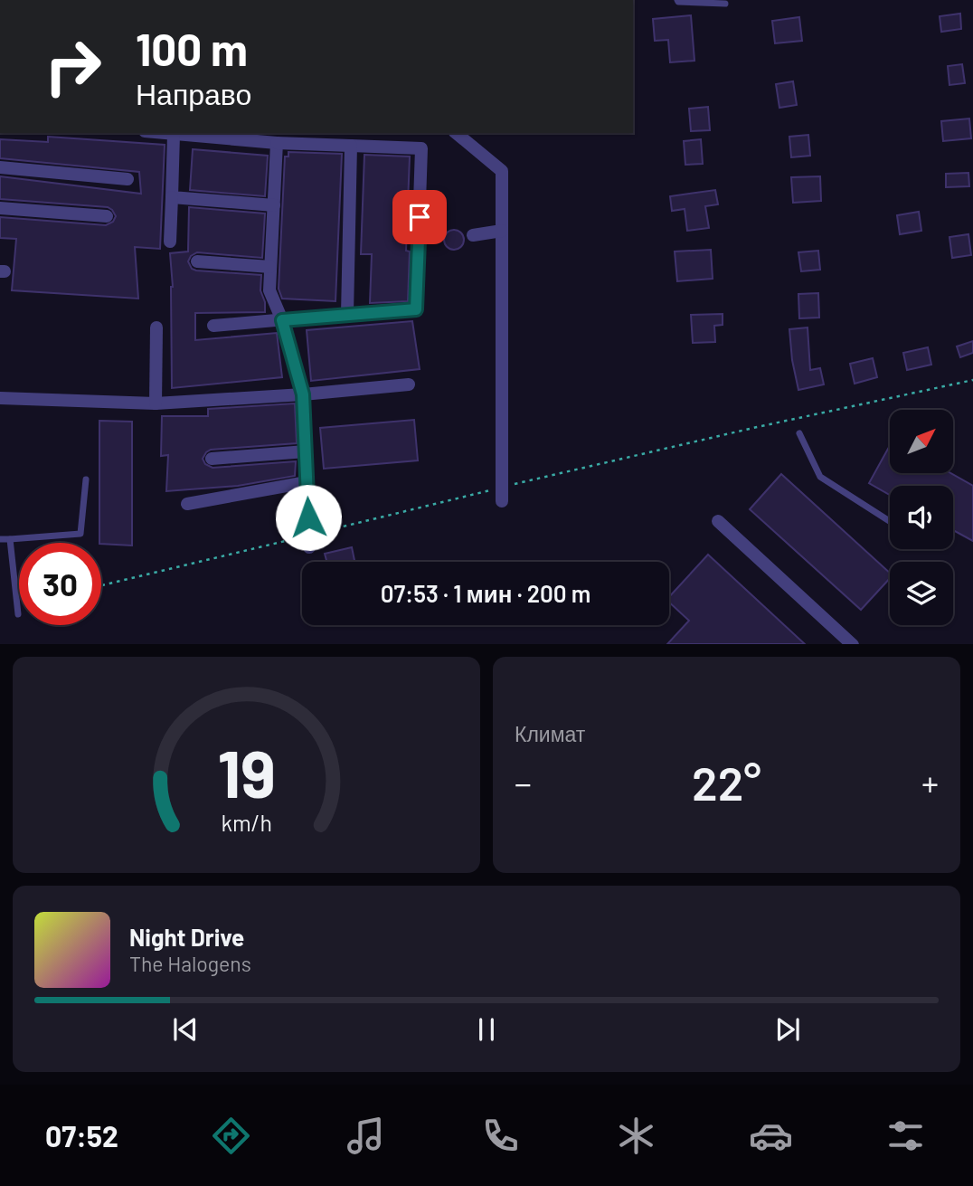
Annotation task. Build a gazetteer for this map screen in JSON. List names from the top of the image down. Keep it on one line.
{"north":"top right","page":{"turn":["100 m","Направо"],"limit":"30","trip":"07:53 · 1 мин · 200 m","tile":"Климат","heat":["−","22°","+"],"song":["Night Drive","The Halogens"],"tabs":"07:52","gauge":["19","km/h"]}}
